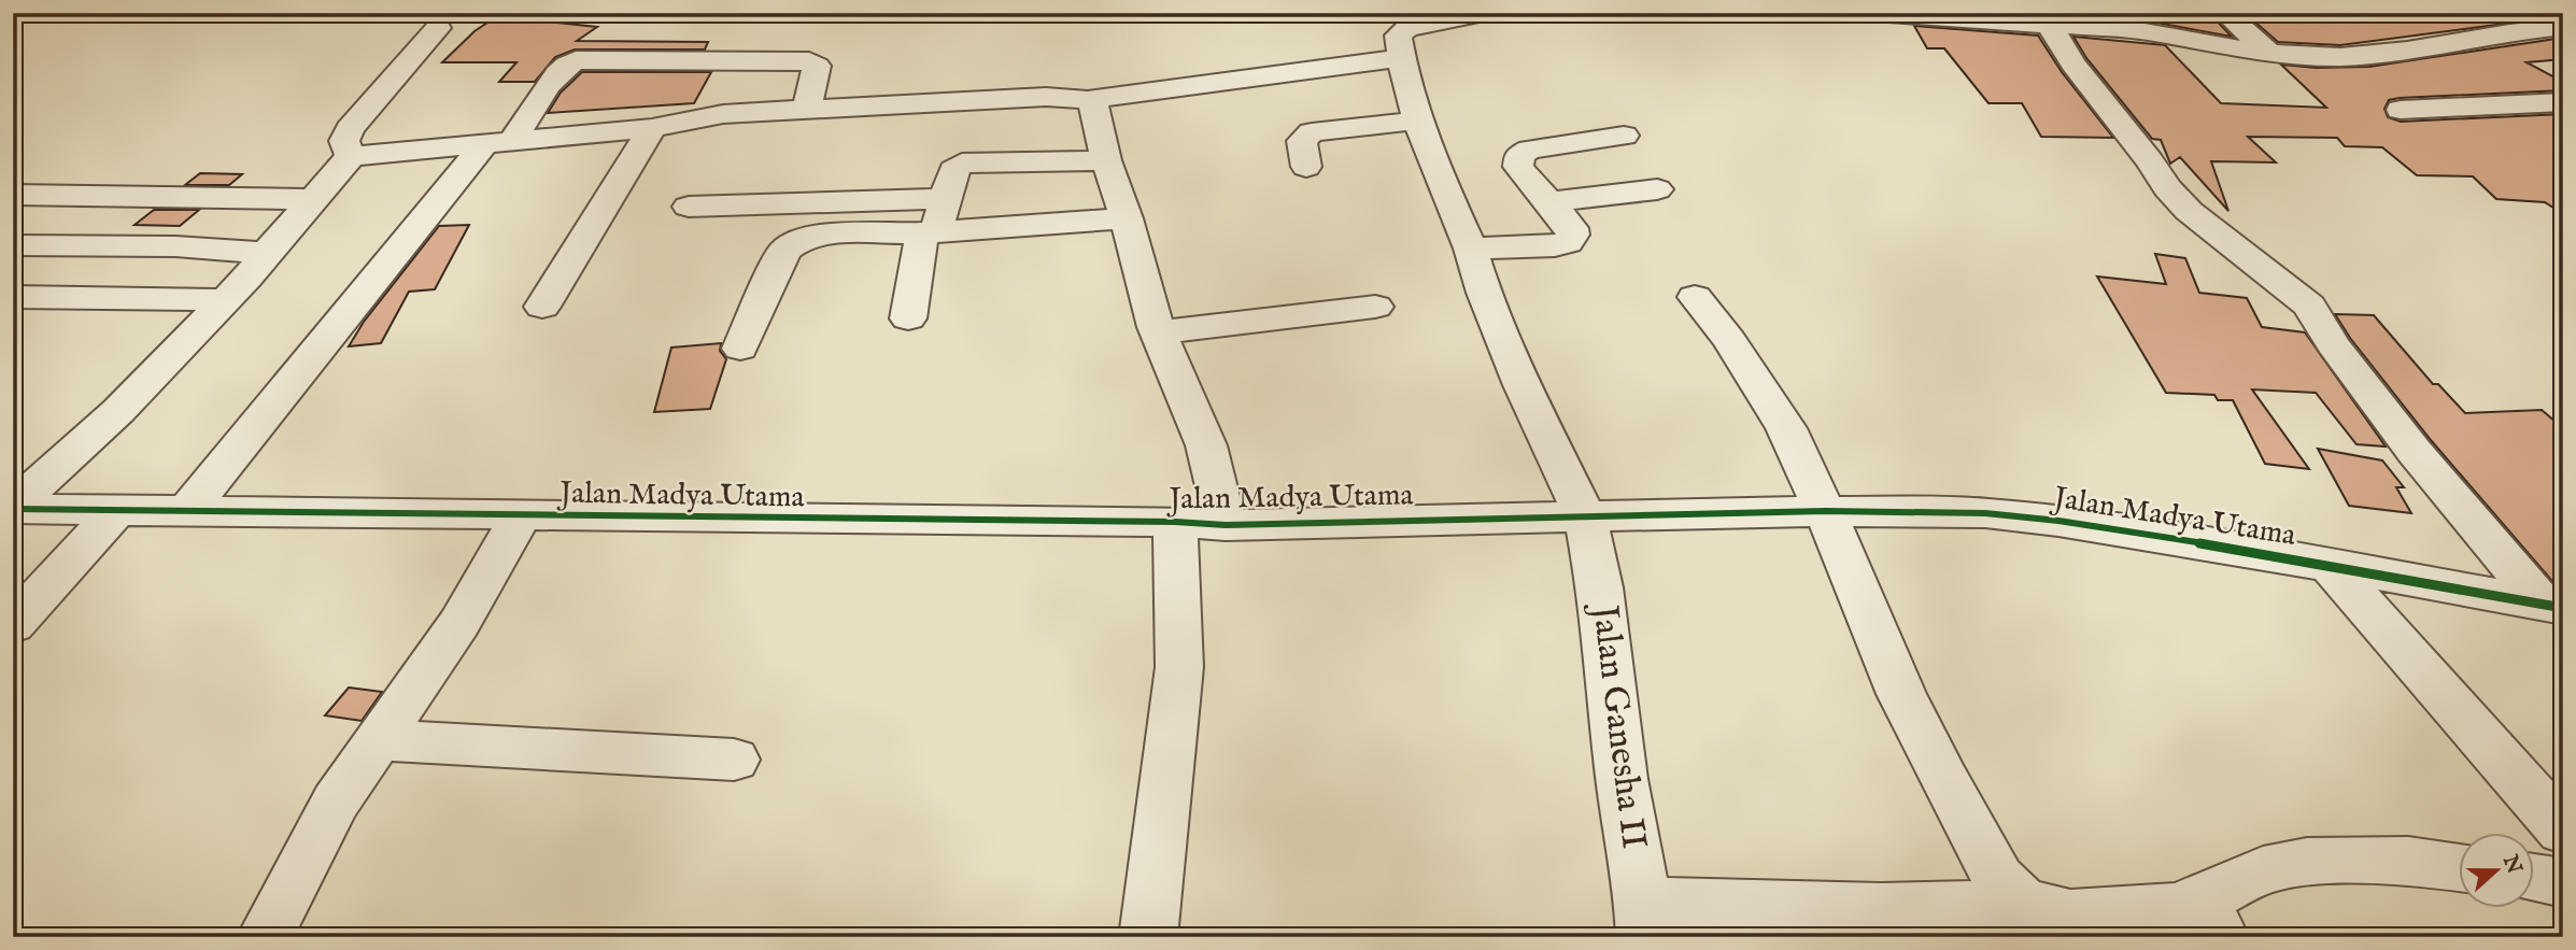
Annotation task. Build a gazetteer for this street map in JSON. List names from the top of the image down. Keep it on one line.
{"streets":{"street":["Jalan Madya Utama","Jalan Ganesha II"]},"crossings":[["Jalan Madya Utama","Jalan Ganesha II"]],"north":"right"}
